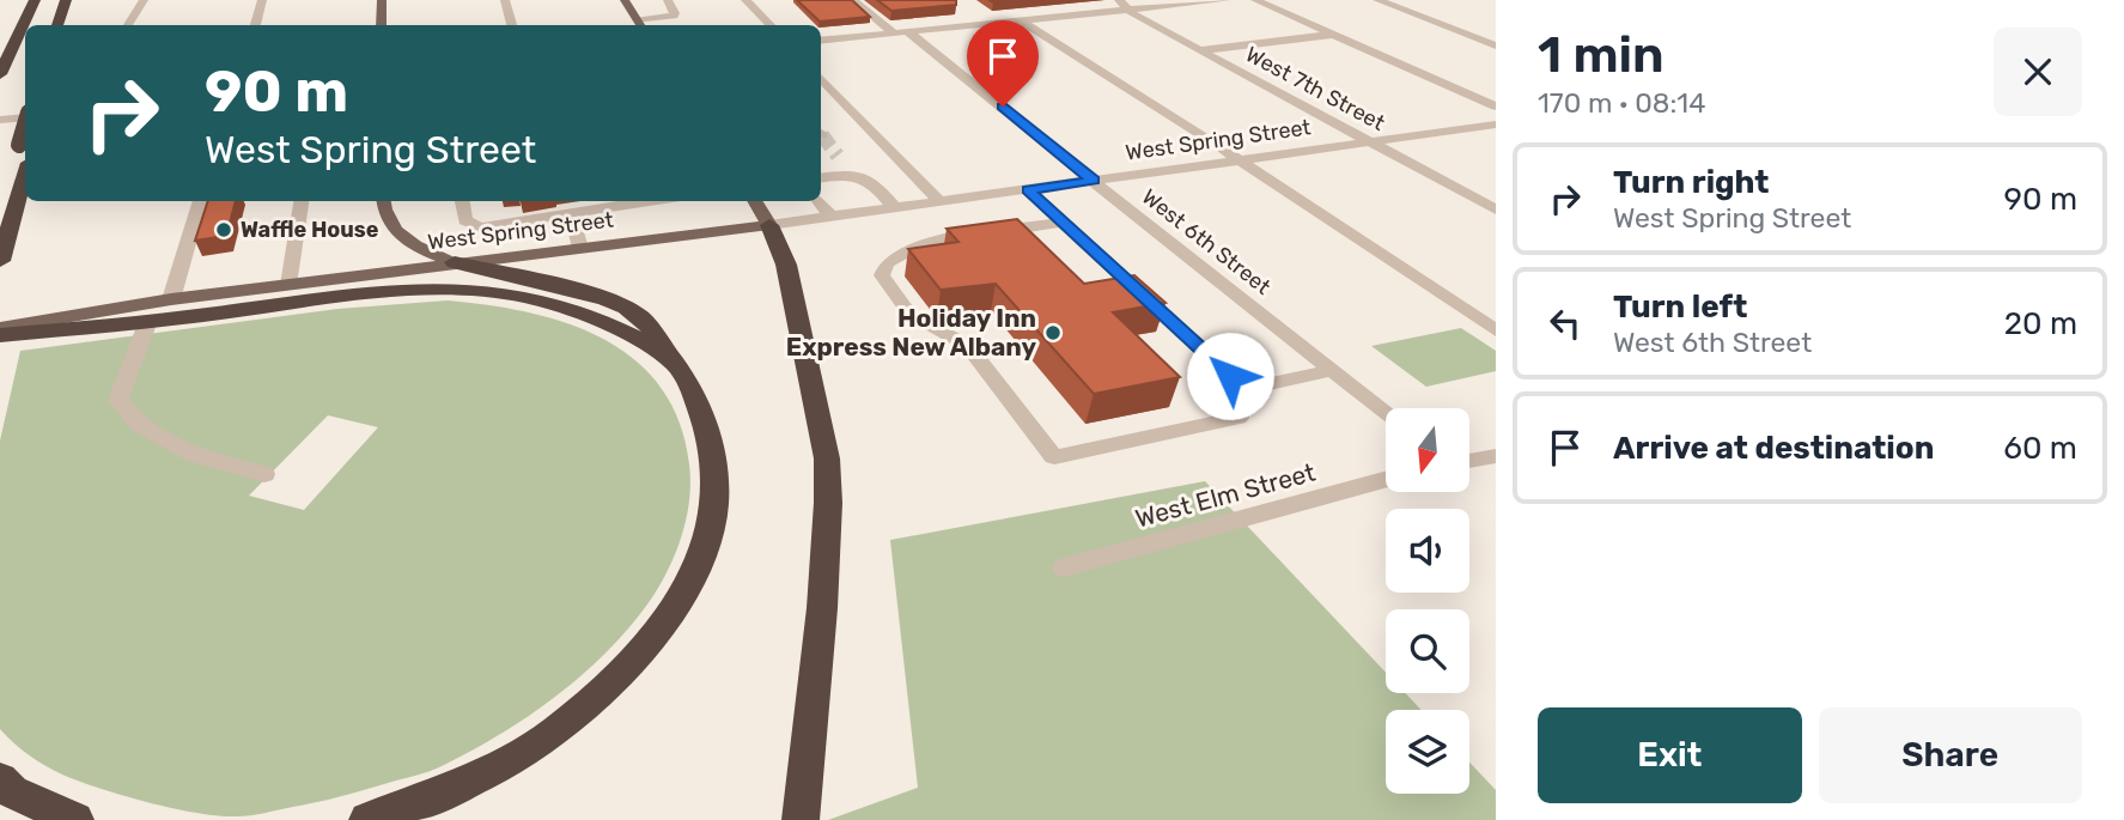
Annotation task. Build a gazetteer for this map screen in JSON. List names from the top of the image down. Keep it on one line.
{"streets":{"main road":["West Spring Street"],"street":["West 7th Street","West 6th Street","West Elm Street"]},"crossings":[["West 7th Street","West Spring Street"],["West Spring Street","West 6th Street"]],"places":["Waffle House","Holiday Inn Express New Albany"],"north":"bottom","page":{"heading":["1 min","170 m · 08:14"],"turn":["90 m","West Spring Street"],"list":[{"name":"Turn right","note":"West Spring Street","value":"90 m"},{"name":"Turn left","note":"West 6th Street","value":"20 m"},{"name":"Arrive at destination","value":"60 m"}],"buttons":["Exit","Share"]}}
